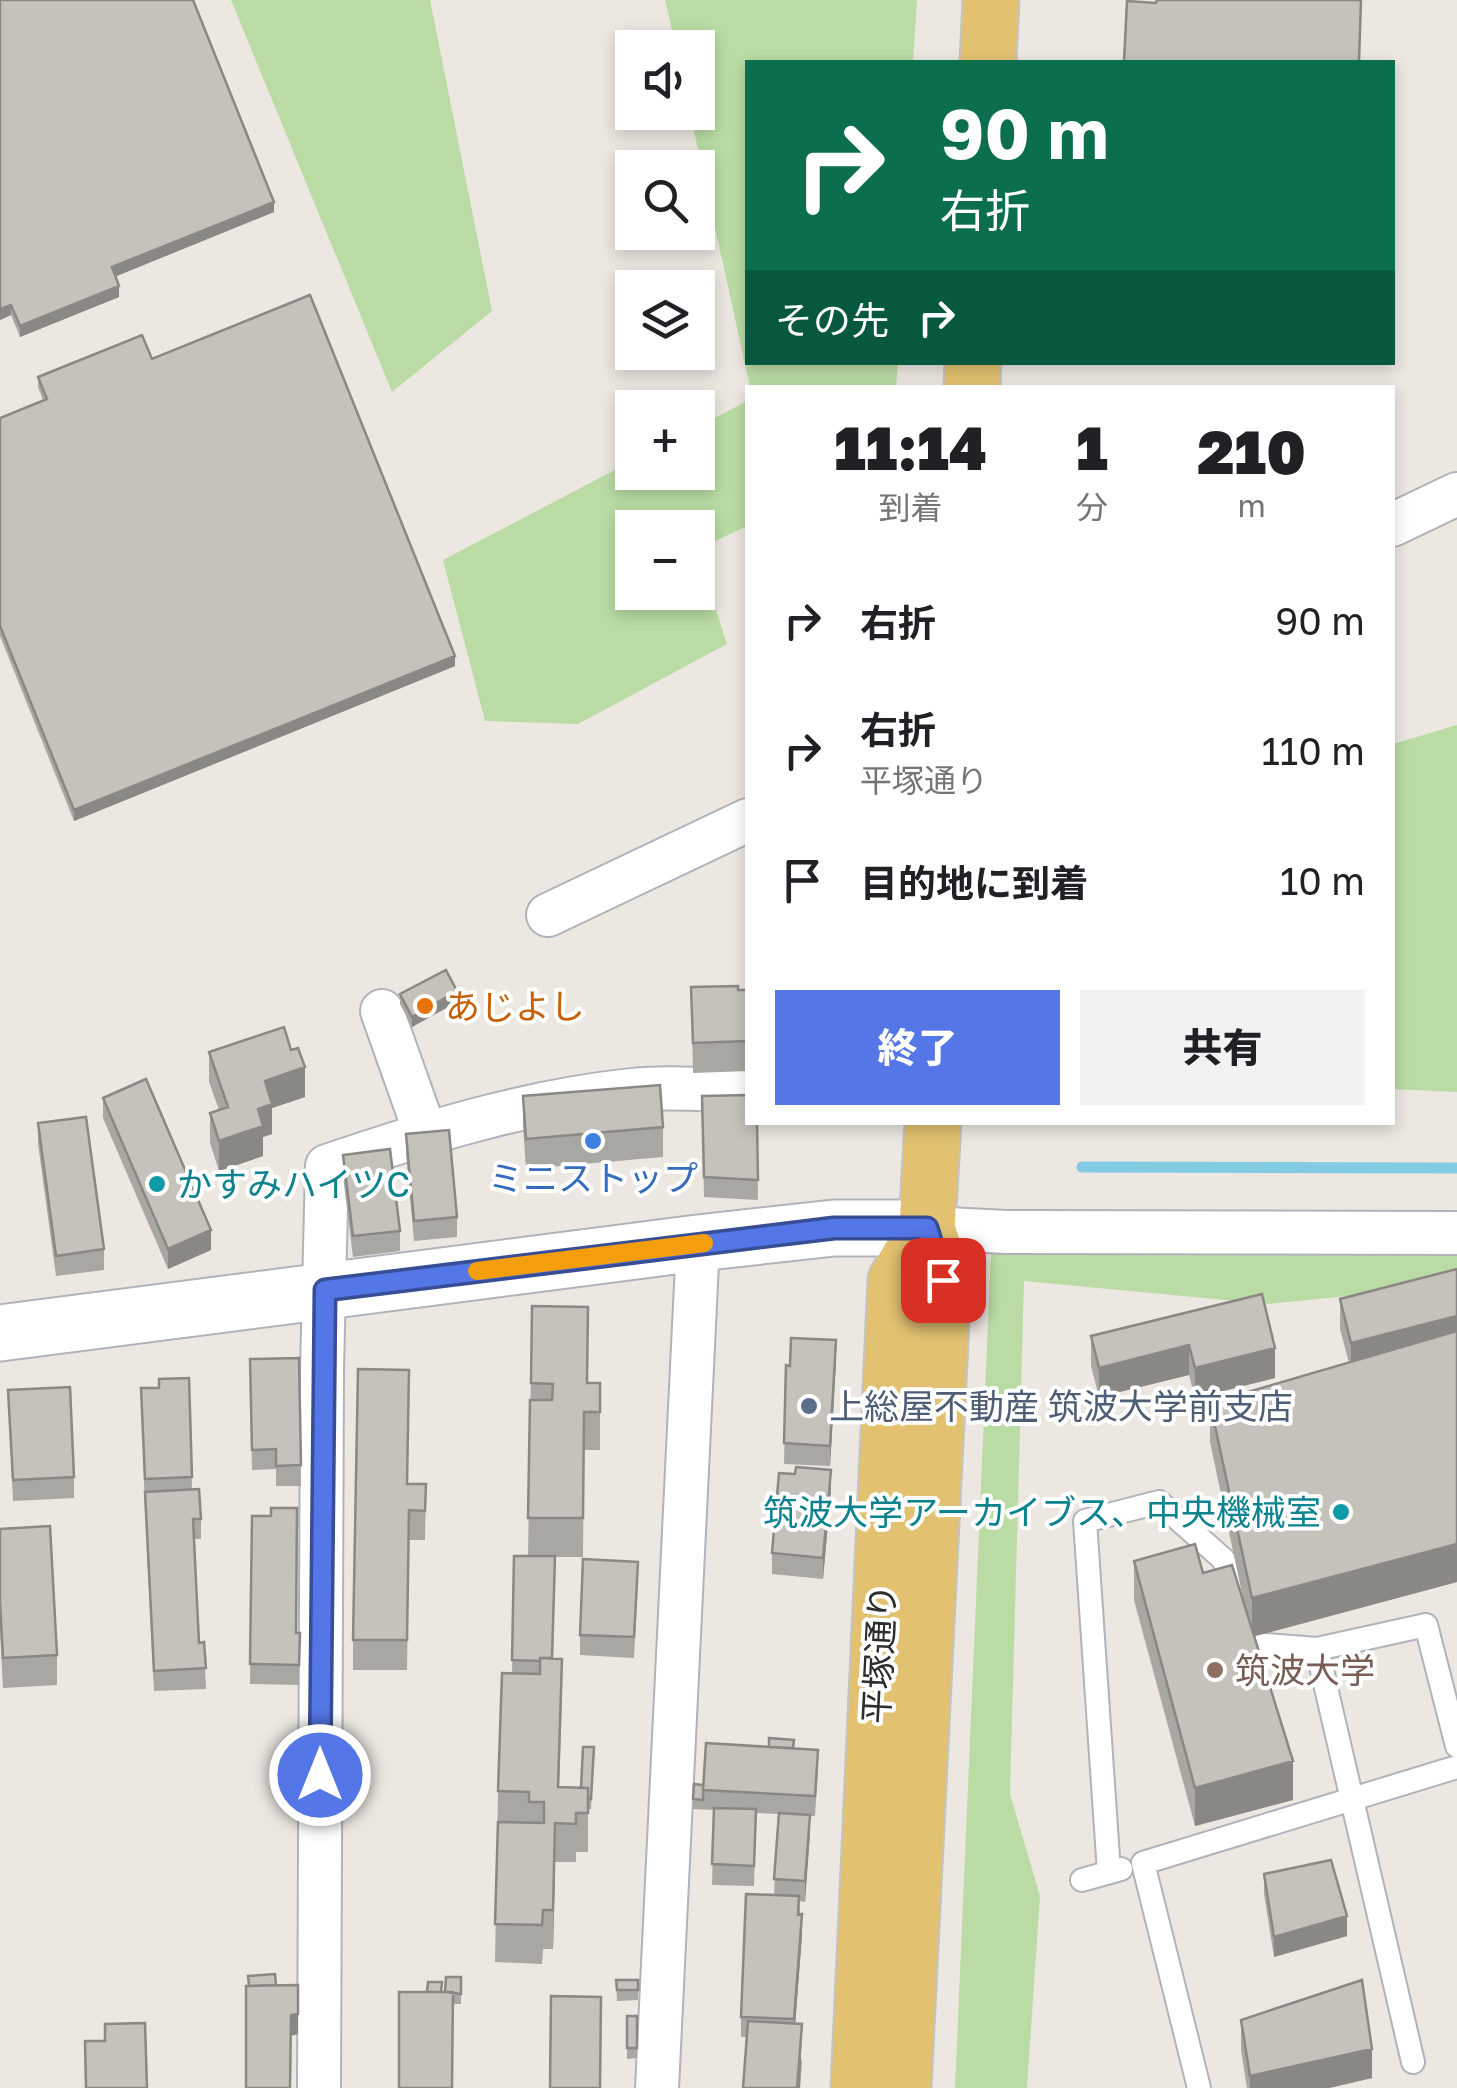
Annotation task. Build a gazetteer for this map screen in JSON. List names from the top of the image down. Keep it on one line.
{"streets":{"main road":["平塚通り"]},"places":["あじよし","ミニストップ","かすみハイツC","上総屋不動産 筑波大学前支店","筑波大学アーカイブス、中央機械室","筑波大学"],"page":{"map_buttons":["+","−"],"turn":["90 m","右折"],"then":"その先","eta":["11:14","到着","1","分","210","m"],"list":[{"name":"右折","value":"90 m"},{"name":"右折","note":"平塚通り","value":"110 m"},{"name":"目的地に到着","value":"10 m"}],"buttons":["終了","共有"]}}
